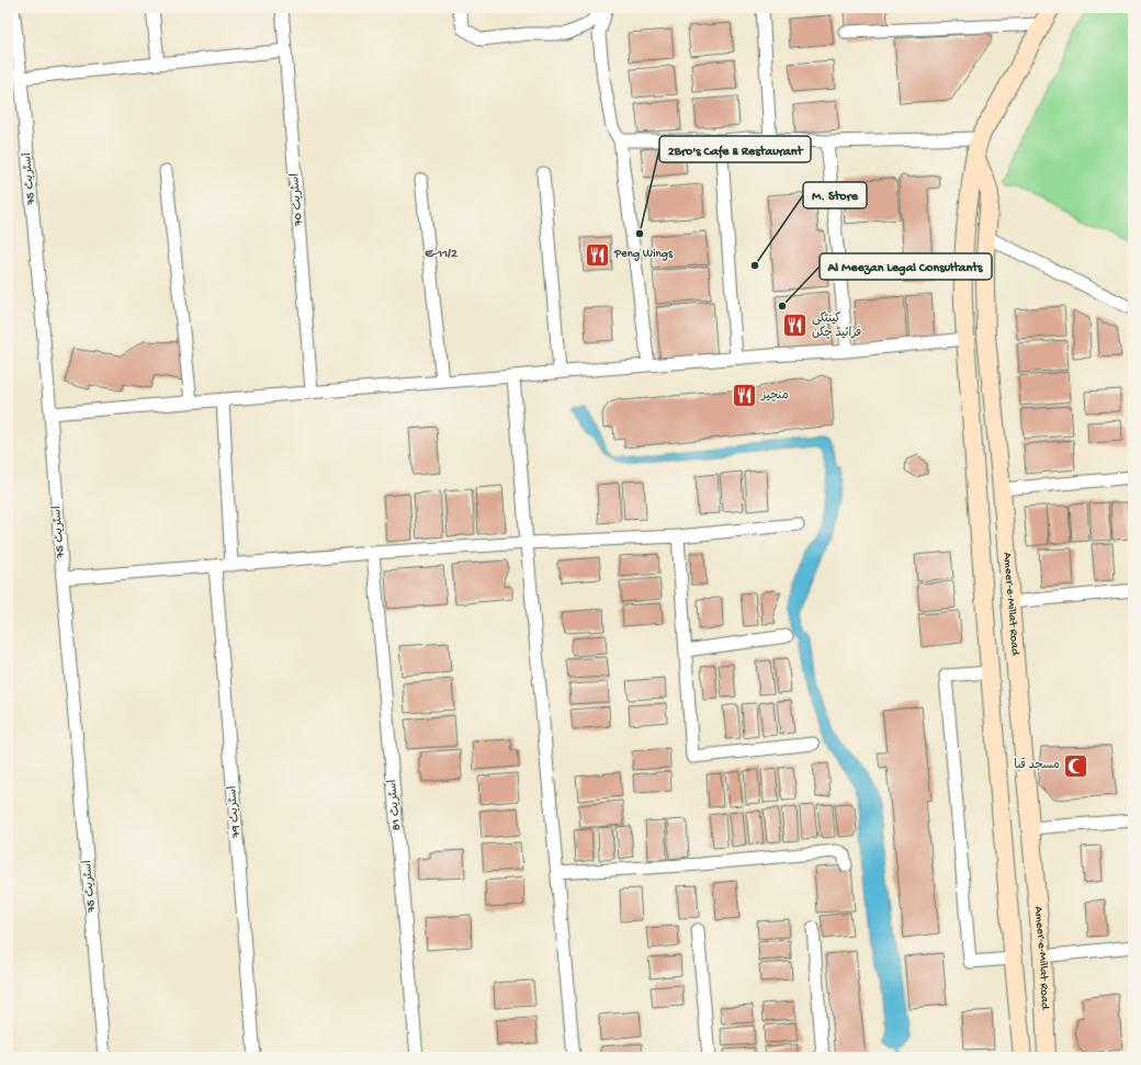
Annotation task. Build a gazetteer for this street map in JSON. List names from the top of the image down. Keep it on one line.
{"streets":{"main road":["Ameer-e-Millat Road"],"street":["اسٹریٹ 75","اسٹریٹ 70","اسٹریٹ 81","اسٹریٹ 79"]},"districts":["E-11/2"],"places":{"other":["2Bro's Cafe & Restaurant","M. Store","Al Meezan Legal Consultants"],"restaurant":["Peng Wings","کینٹکی فرائیڈ چکن","منچیز"],"mosque":["مسجد قبا"]}}
